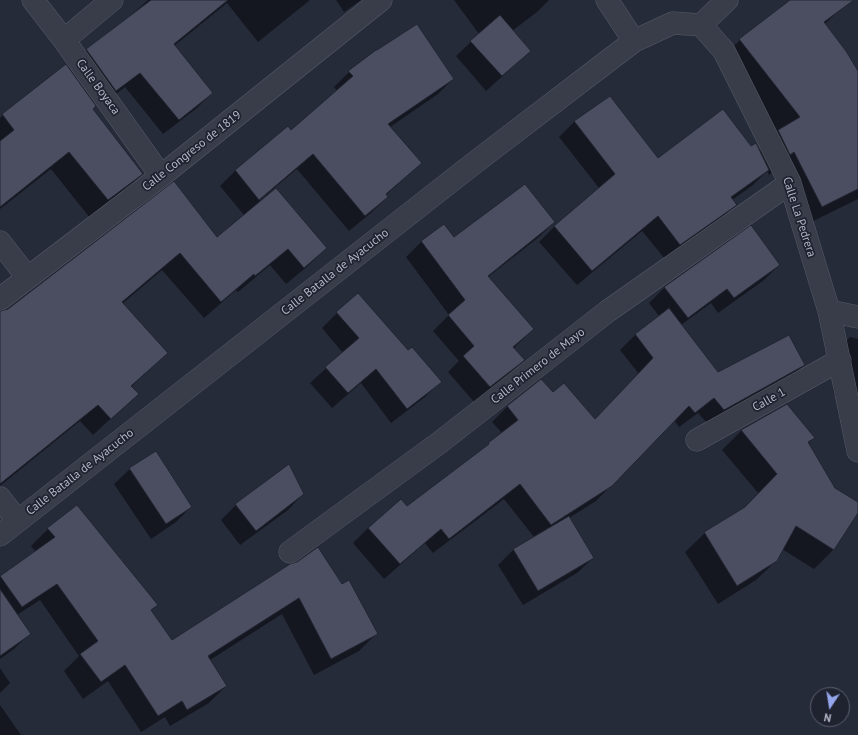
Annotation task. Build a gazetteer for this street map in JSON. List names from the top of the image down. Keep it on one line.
{"streets":{"street":["Calle Boyaca","Calle Congreso de 1819","Calle La Pedrera","Calle Batalla de Ayacucho","Calle Primero de Mayo","Calle 1"]},"crossings":[["Calle Boyaca","Calle Congreso de 1819"],["Calle La Pedrera","Calle Primero de Mayo"],["Calle La Pedrera","Calle 1"]],"north":"bottom"}
